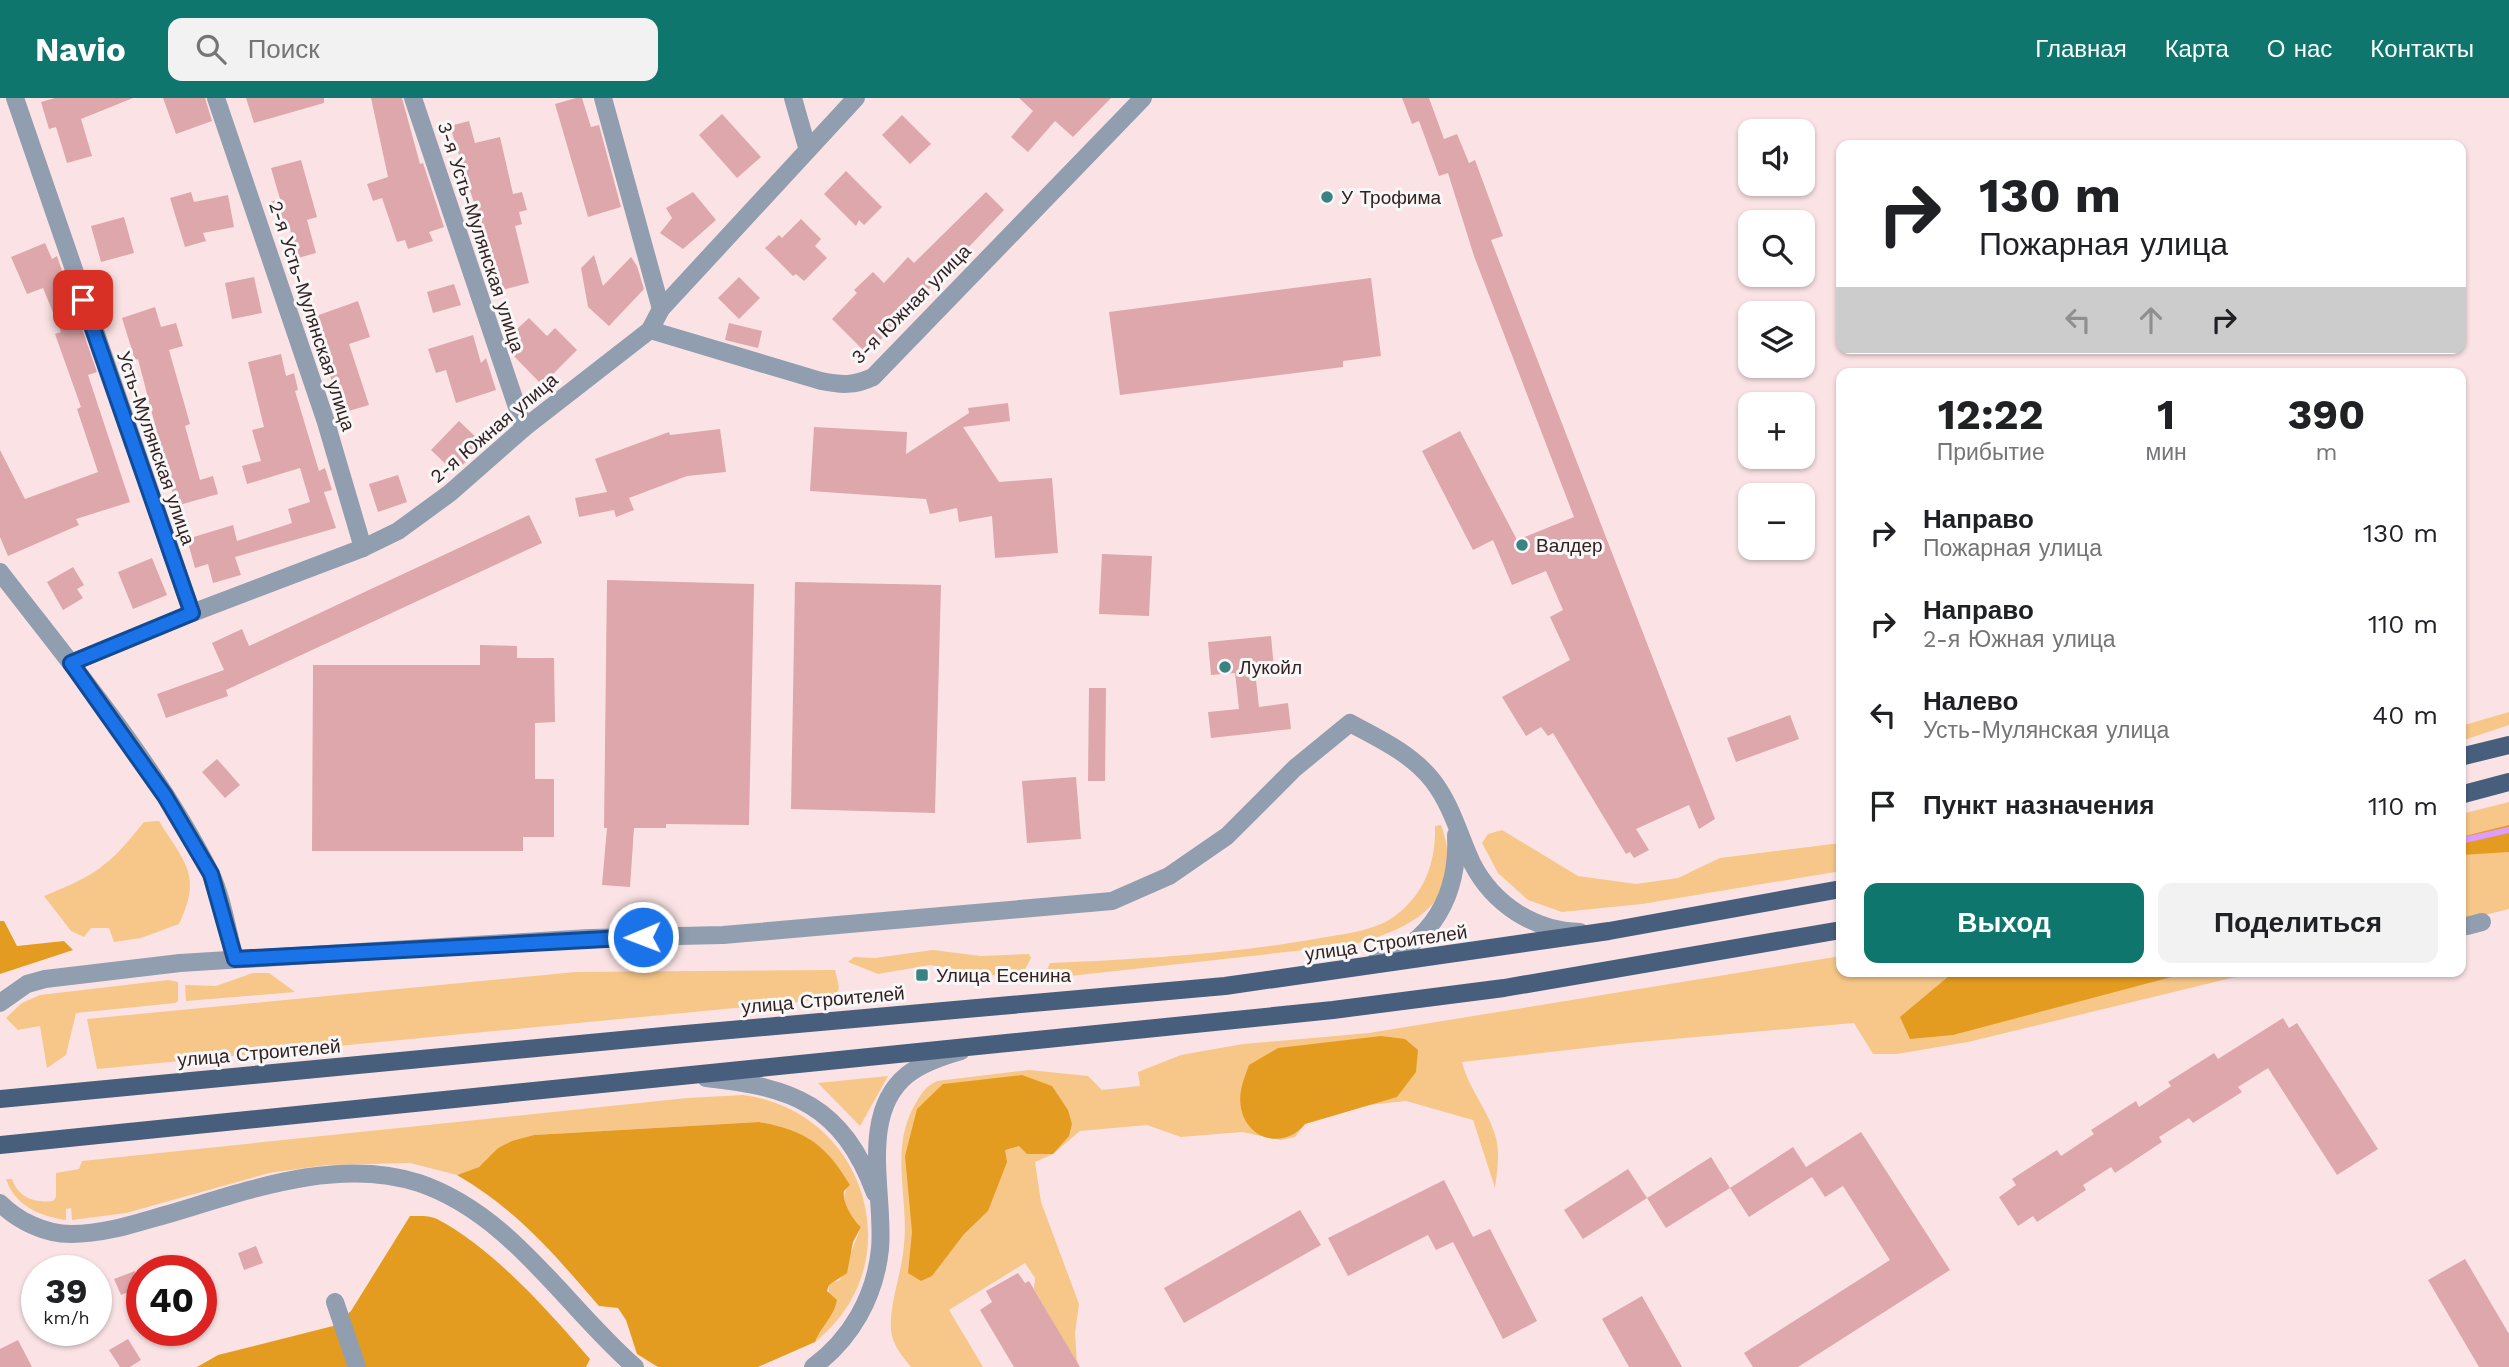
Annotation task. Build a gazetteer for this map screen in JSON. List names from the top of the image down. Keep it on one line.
{"streets":{"main road":["улица Строителей"],"street":["3-я Усть-Мулянская улица","3-я Южная улица","2-я Усть-Мулянская улица","2-я Южная улица","Усть-Мулянская улица"]},"crossings":[["3-я Усть-Мулянская улица","2-я Южная улица"],["3-я Южная улица","2-я Южная улица"],["2-я Усть-Мулянская улица","2-я Южная улица"],["2-я Южная улица","Усть-Мулянская улица"]],"places":{"other":["У Трофима","Валдер","Лукойл"],"transit":["Улица Есенина"]},"page":{"header":"Navio","search":"Поиск","nav":["Главная","Карта","О нас","Контакты"],"map_buttons":["+","−"],"turn":["130 m","Пожарная улица"],"eta":["12:22","Прибытие","1","мин","390","m"],"list":[{"name":"Направо","note":"Пожарная улица","value":"130 m"},{"name":"Направо","note":"2-я Южная улица","value":"110 m"},{"name":"Налево","note":"Усть-Мулянская улица","value":"40 m"},{"name":"Пункт назначения","value":"110 m"}],"buttons":["Выход","Поделиться"],"speed":"39 km/h","limit":"40"}}
